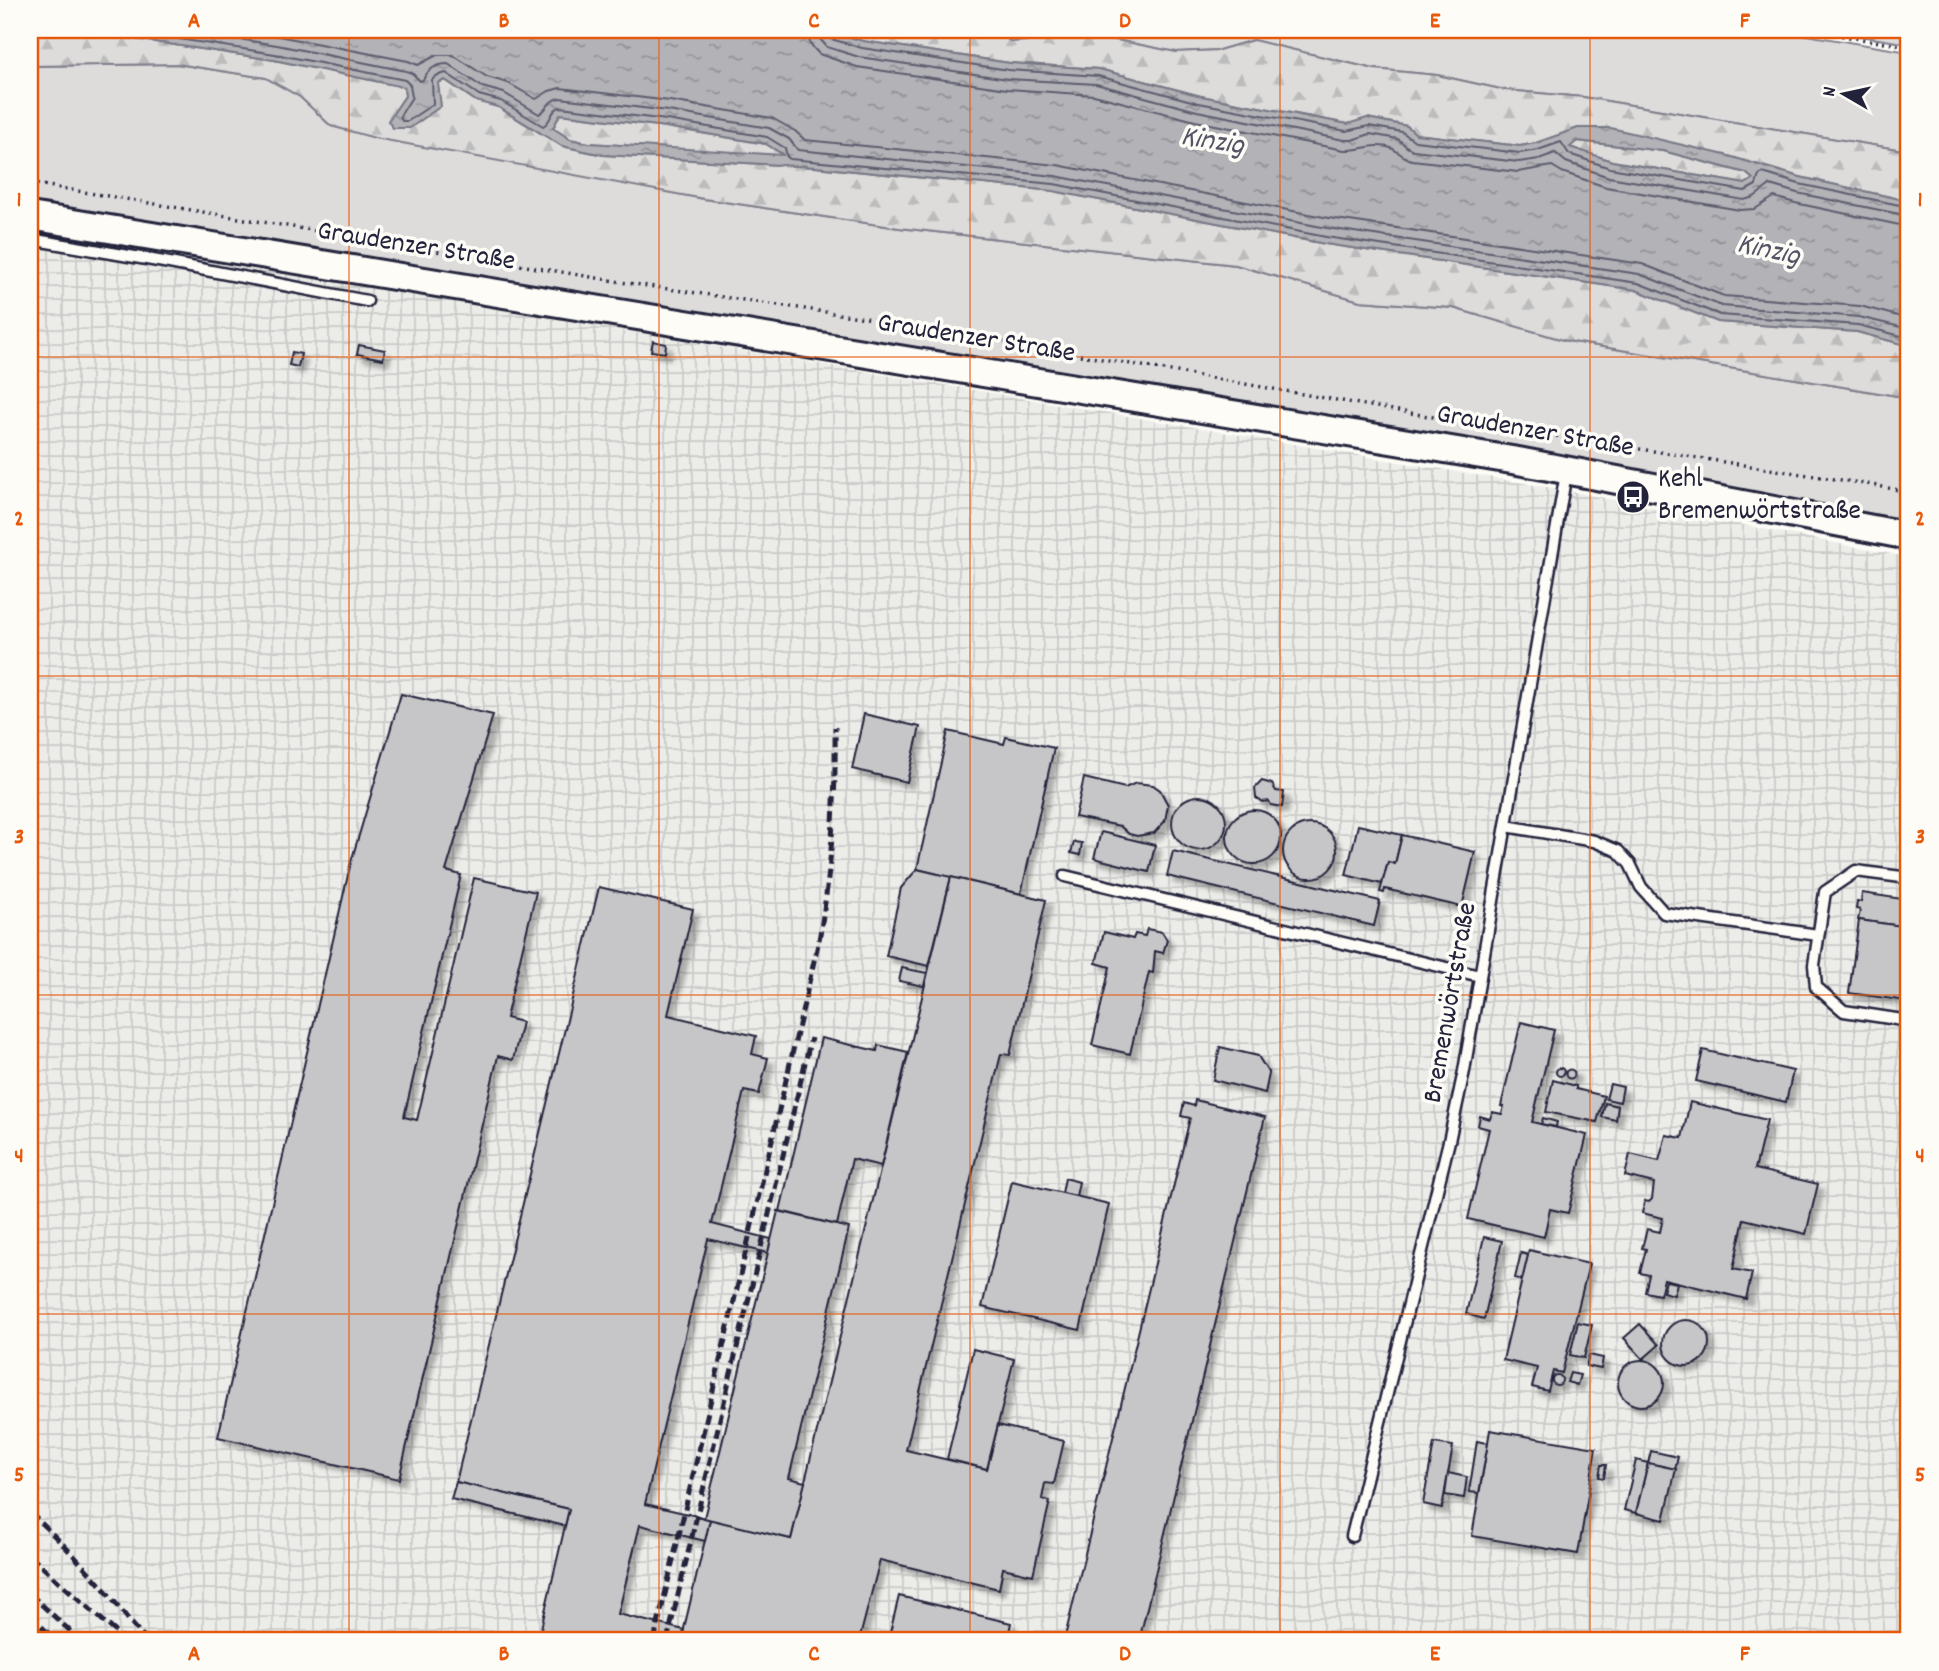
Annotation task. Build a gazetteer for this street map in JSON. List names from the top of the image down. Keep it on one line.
{"streets":{"street":["Graudenzer Straße"],"lane":["Bremenwörtstraße"]},"crossings":[["Graudenzer Straße","Bremenwörtstraße"]],"water":["Kinzig"],"places":{"bus stop":["Kehl Bremenwörtstraße"]},"north":"left","grid":{"columns":["A","B","C","D","E","F"],"rows":["1","2","3","4","5"]}}
